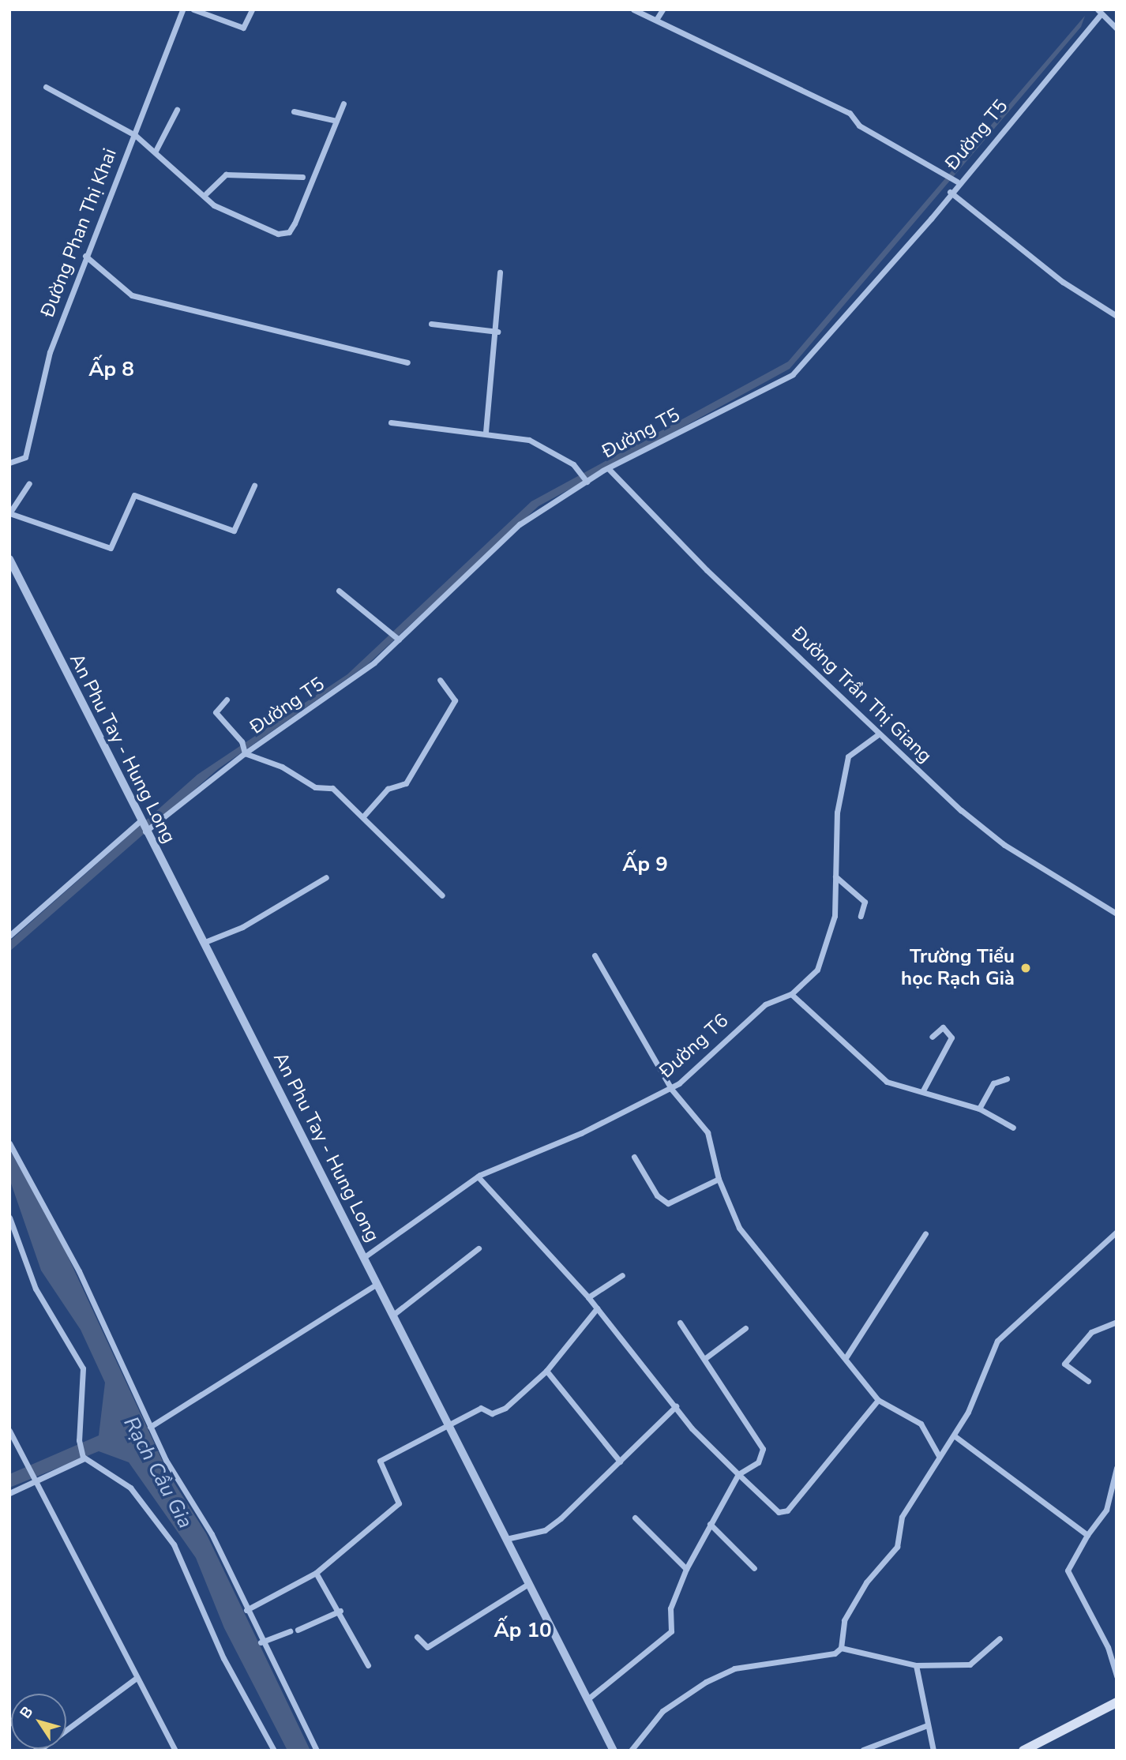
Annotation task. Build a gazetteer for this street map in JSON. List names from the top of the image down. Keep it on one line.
{"streets":{"street":["Đường T5","Đường Phan Thị Khai","Đường Trần Thị Giang","An Phu Tay - Hung Long","Đường T6"]},"crossings":[["Đường T5","Đường Trần Thị Giang"],["Đường T5","An Phu Tay - Hung Long"],["Đường Trần Thị Giang","Đường T6"],["An Phu Tay - Hung Long","Đường T6"]],"districts":["Ấp 8","Ấp 9","Ấp 10"],"water":["Rạch Cầu Gia"],"places":["Trường Tiểu học Rạch Già"],"north":"top left"}
